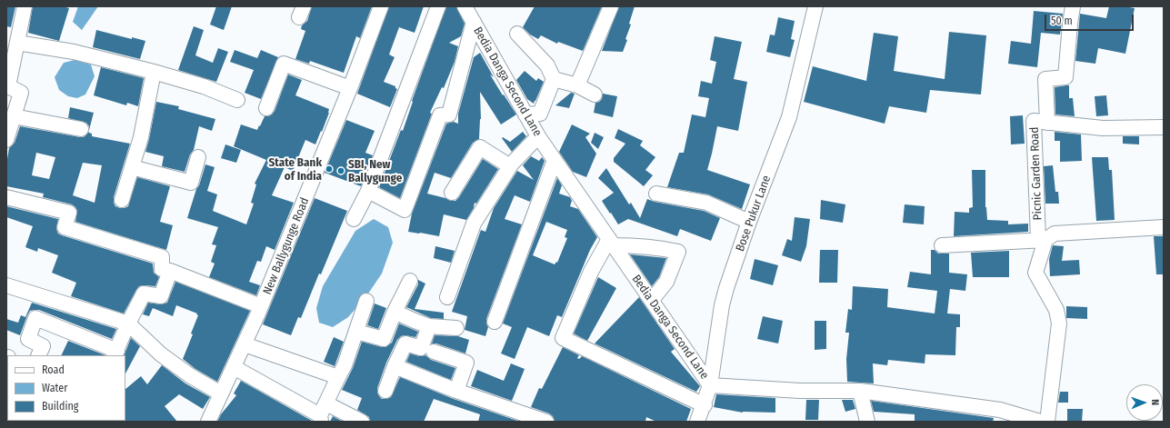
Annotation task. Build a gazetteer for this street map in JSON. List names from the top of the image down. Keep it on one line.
{"streets":{"street":["Bedia Danga Second Lane","Picnic Garden Road","Bose Pukur Lane","New Ballygunge Road"]},"crossings":[["Bedia Danga Second Lane","Bose Pukur Lane"]],"places":["State Bank of India","SBI, New Ballygunge"],"legend":["Road","Water","Building"],"scale_bar":"50 m","north":"right"}
